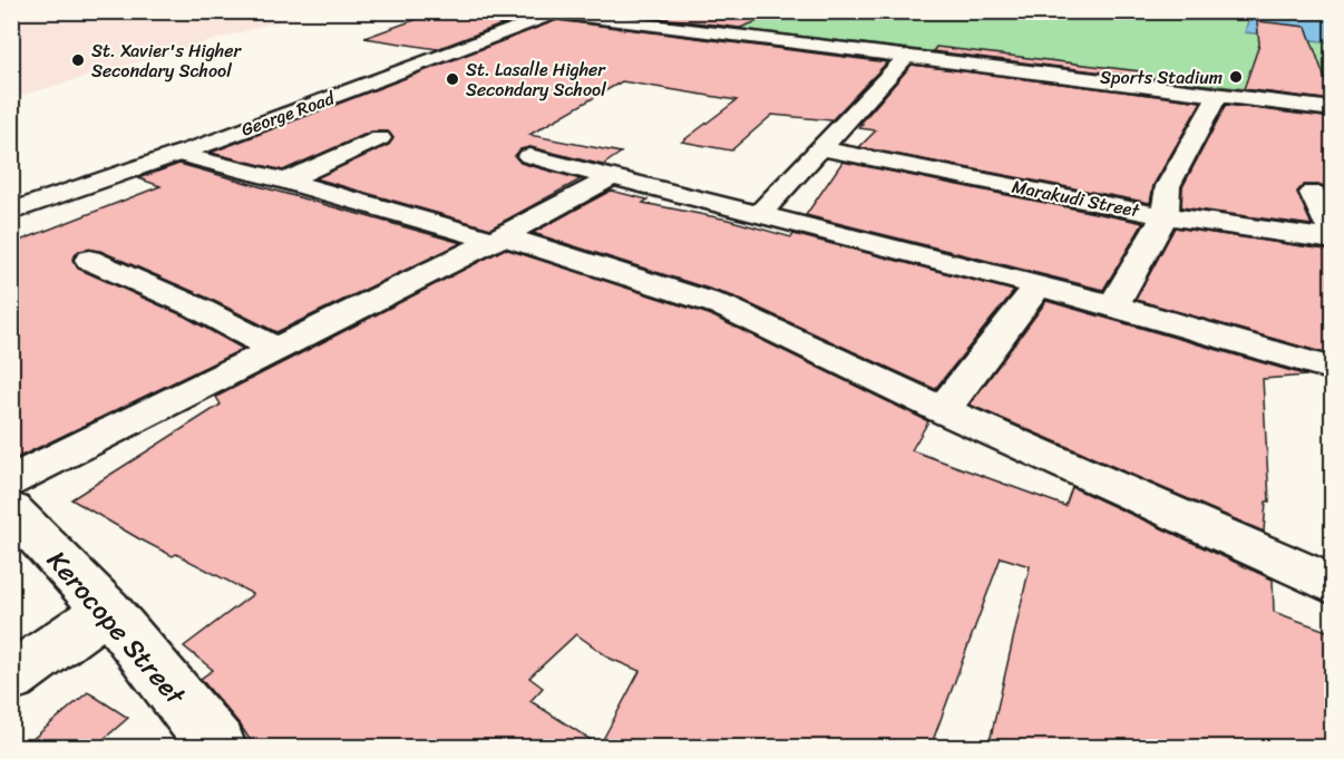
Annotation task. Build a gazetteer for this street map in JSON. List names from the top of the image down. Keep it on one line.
{"streets":{"street":["George Road","Marakudi Street","Kerocope Street"]},"places":["St. Xavier's Higher Secondary School","Sports Stadium","St. Lasalle Higher Secondary School"]}
